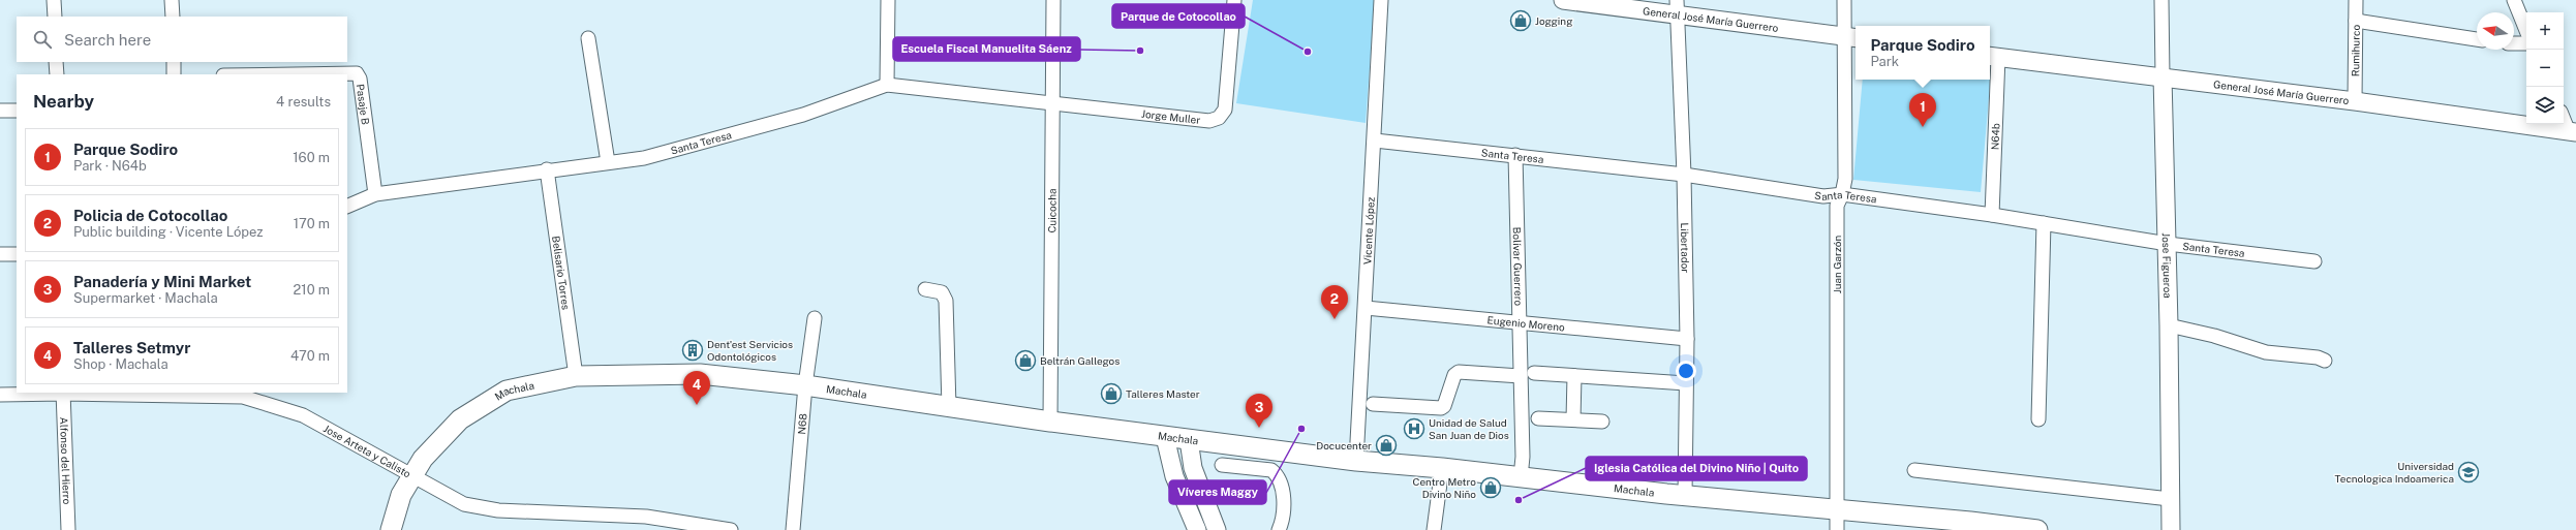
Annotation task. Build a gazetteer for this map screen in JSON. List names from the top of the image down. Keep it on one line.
{"streets":{"main road":["Machala"],"street":["General José María Guerrero","Rumihurco","Pasaje B","Jorge Muller","N64b","Santa Teresa","Cuicocha","Vicente López","Libertador","Juan Garzón","Jose Figueroa","Bolívar Guerrero","Belisario Torres","Eugenio Moreno","N68","Jose Arteta y Calisto","Alfonso del Hierro"]},"crossings":[["General José María Guerrero","Rumihurco"],["General José María Guerrero","N64b"],["General José María Guerrero","Libertador"],["General José María Guerrero","Juan Garzón"],["General José María Guerrero","Jose Figueroa"],["Pasaje B","Santa Teresa"],["Jorge Muller","Santa Teresa"],["Jorge Muller","Cuicocha"],["N64b","Santa Teresa"],["Santa Teresa","Cuicocha"],["Santa Teresa","Vicente López"],["Santa Teresa","Libertador"],["Santa Teresa","Juan Garzón"],["Santa Teresa","Jose Figueroa"],["Santa Teresa","Bolívar Guerrero"],["Santa Teresa","Belisario Torres"],["Cuicocha","Machala"],["Vicente López","Eugenio Moreno"],["Vicente López","Machala"],["Libertador","Eugenio Moreno"],["Libertador","Machala"],["Juan Garzón","Machala"],["Bolívar Guerrero","Eugenio Moreno"],["Bolívar Guerrero","Machala"],["Belisario Torres","Machala"],["Machala","N68"],["Machala","Jose Arteta y Calisto"],["Jose Arteta y Calisto","Alfonso del Hierro"]],"places":{"shop":["Jogging","Beltrán Gallegos","Talleres Master","Docucenter","Centro Metro Divino Niño"],"other":["Escuela Fiscal Manuelita Sáenz","Parque de Cotocollao","Víveres Maggy","Iglesia Católica del Divino Niño | Quito"],"building":["Dent'est Servicios Odontológicos"],"hospital":["Unidad de Salud San Juan de Dios"],"school or university":["Universidad Tecnologica Indoamerica"]},"north":"left","page":{"map_buttons":["+","−"],"search":"Search here","popup":["Parque Sodiro","Park"],"heading":["Nearby","4 results"],"pins":["1","2","4","3"],"list":[{"mark":"1","name":"Parque Sodiro","note":"Park · N64b","value":"160 m"},{"mark":"2","name":"Policia de Cotocollao","note":"Public building · Vicente López","value":"170 m"},{"mark":"3","name":"Panadería y Mini Market","note":"Supermarket · Machala","value":"210 m"},{"mark":"4","name":"Talleres Setmyr","note":"Shop · Machala","value":"470 m"}]}}
